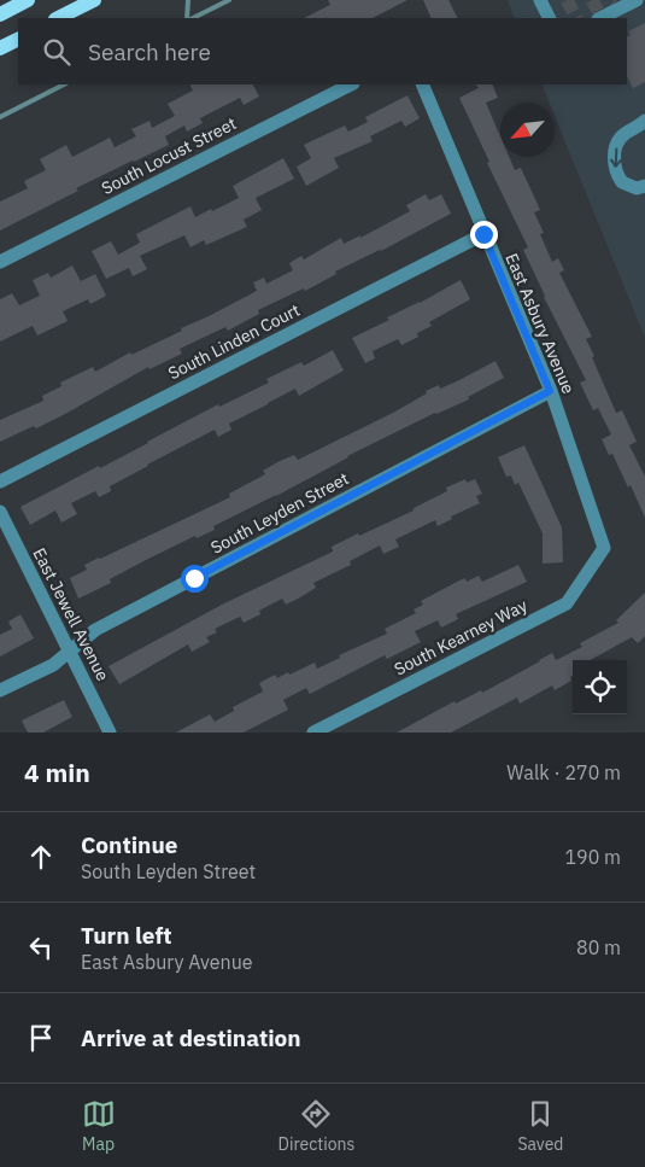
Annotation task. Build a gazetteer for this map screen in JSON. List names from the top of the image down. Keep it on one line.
{"streets":{"street":["South Locust Street","East Asbury Avenue","South Linden Court","South Leyden Street","East Jewell Avenue","South Kearney Way"]},"crossings":[["East Asbury Avenue","South Linden Court"],["East Asbury Avenue","South Leyden Street"],["East Asbury Avenue","South Kearney Way"],["South Leyden Street","East Jewell Avenue"]],"north":"bottom left","page":{"search":"Search here","heading":["4 min","Walk · 270 m"],"list":[["Continue","South Leyden Street","190 m"],["Turn left","East Asbury Avenue","80 m"],"Arrive at destination"],"nav":["Map","Directions","Saved"]}}
